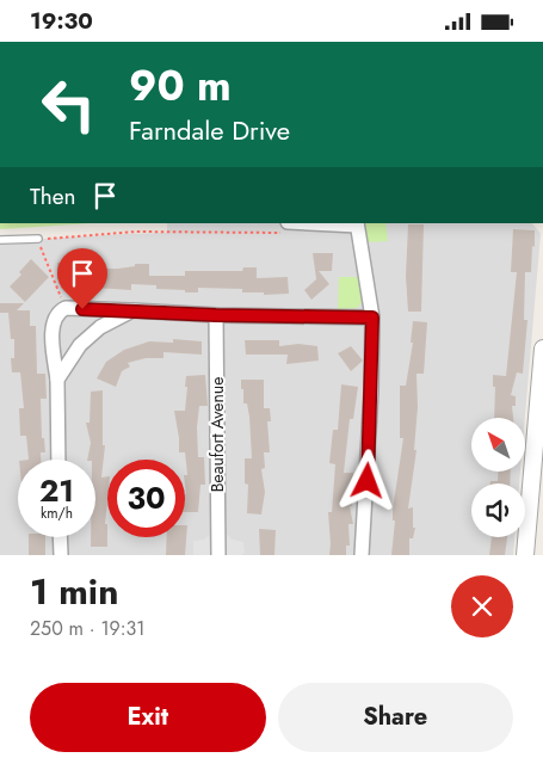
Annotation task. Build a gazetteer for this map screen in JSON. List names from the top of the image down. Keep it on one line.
{"streets":{"street":["Beaufort Avenue"]},"north":"top left","page":{"status":"19:30","turn":["90 m","Farndale Drive"],"then":"Then","speed":"21 km/h","limit":"30","heading":["1 min","250 m · 19:31"],"buttons":["Exit","Share"]}}
